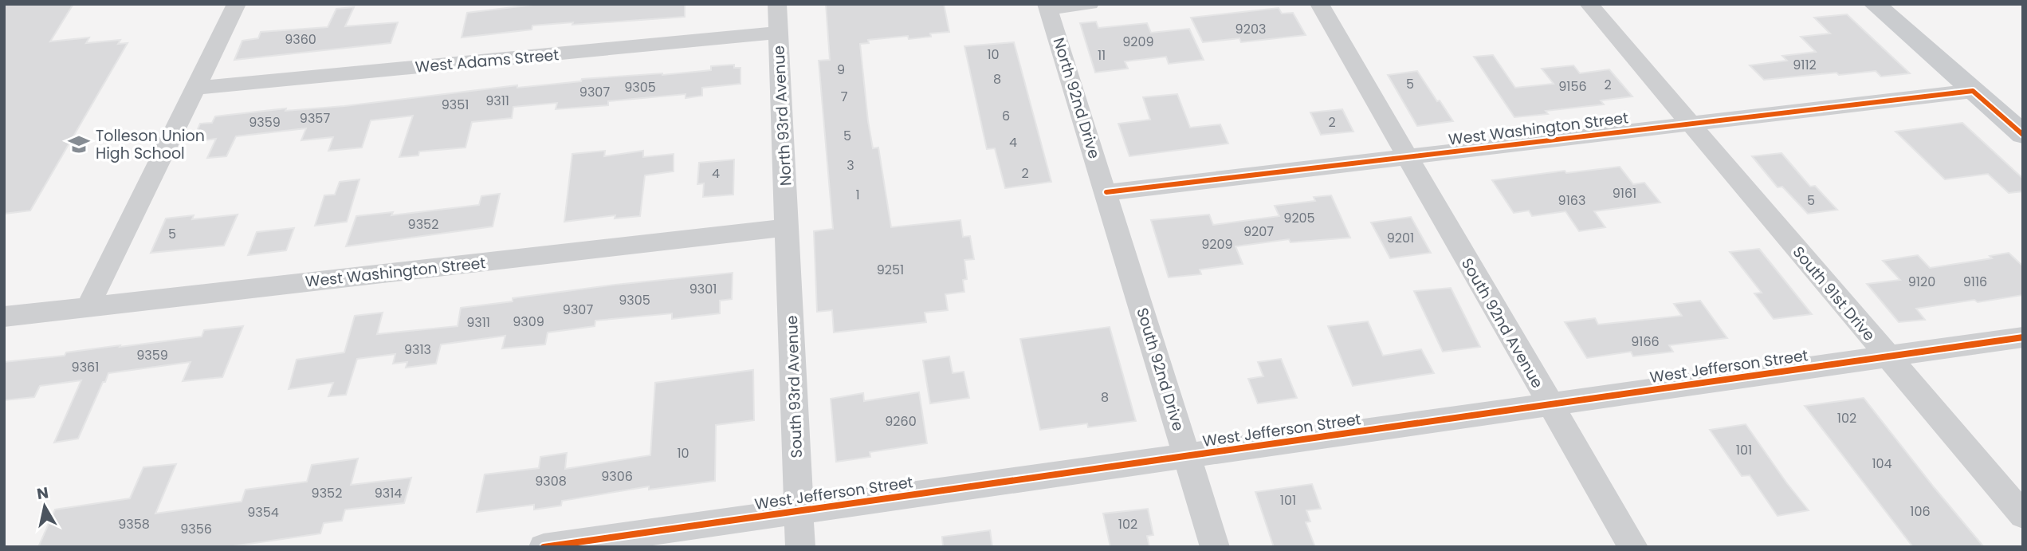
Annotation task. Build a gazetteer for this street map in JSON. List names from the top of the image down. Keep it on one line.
{"streets":{"street":["West Adams Street","North 92nd Drive","North 93rd Avenue","West Washington Street","South 91st Drive","South 92nd Avenue","West Jefferson Street","South 92nd Drive","South 93rd Avenue"]},"crossings":[["West Adams Street","North 93rd Avenue"],["North 92nd Drive","West Washington Street"],["North 92nd Drive","South 92nd Drive"],["North 93rd Avenue","West Washington Street"],["North 93rd Avenue","South 93rd Avenue"],["West Washington Street","South 91st Drive"],["West Washington Street","South 92nd Avenue"],["West Washington Street","South 92nd Drive"],["West Washington Street","South 93rd Avenue"],["South 91st Drive","West Jefferson Street"],["South 92nd Avenue","West Jefferson Street"],["West Jefferson Street","South 92nd Drive"],["West Jefferson Street","South 93rd Avenue"]],"places":{"school or university":["Tolleson Union High School"]},"house_numbers":["9203","9360","9209","10","11","9112","9","8","5","2","9156","9305","9307","7","9311","9351","6","9357","9359","2","5","4","3","4","2","9161","1","9163","5","9205","9352","9207","5","9201","9209","9251","9120","9116","9301","9305","9307","9309","9311","9166","9313","9359","9361","8","102","9260","101","10","104","9306","9308","9352","9314","101","106","9354","9358","102","9356"],"north":"top"}
